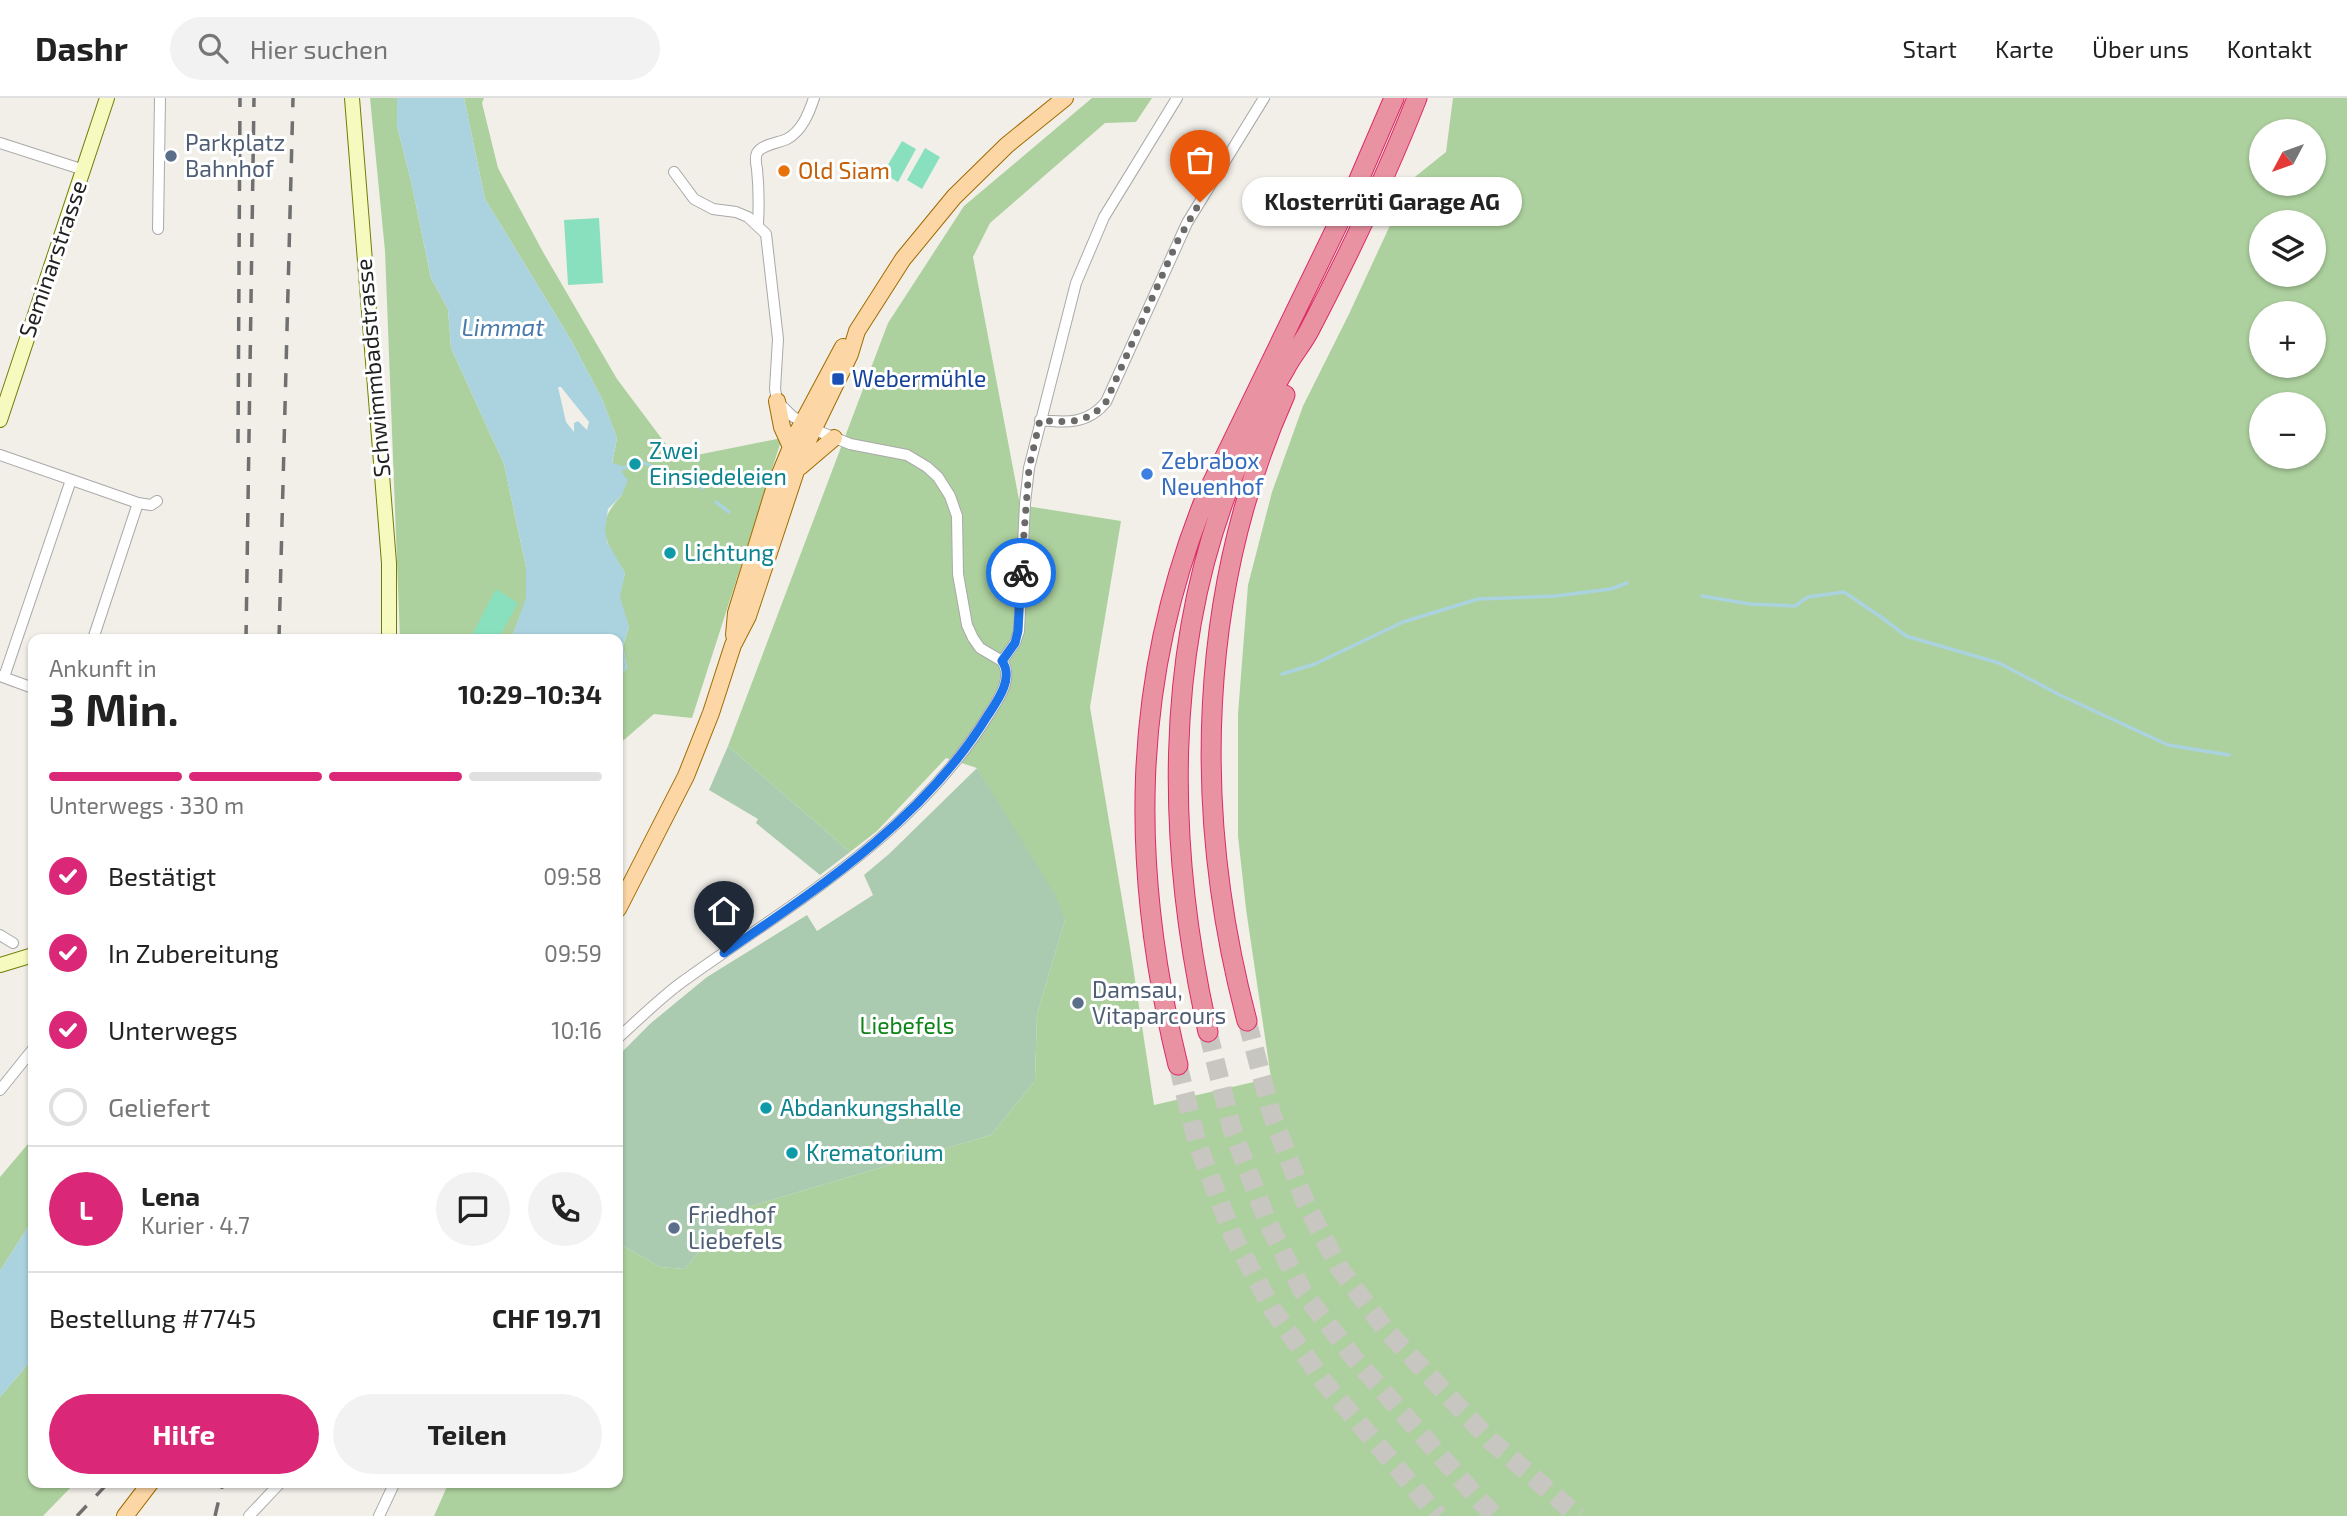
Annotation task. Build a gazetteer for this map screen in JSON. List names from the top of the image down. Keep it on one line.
{"streets":{"main road":["Seminarstrasse","Schwimmbadstrasse"]},"water":["Limmat"],"parks":["Liebefels"],"places":{"other":["Parkplatz Bahnhof","Old Siam","Klosterrüti Garage AG","Zwei Einsiedeleien","Zebrabox Neuenhof","Lichtung","Damsau, Vitaparcours","Abdankungshalle","Krematorium","Friedhof Liebefels"],"transit":["Webermühle"]},"north":"bottom left","page":{"header":"Dashr","search":"Hier suchen","nav":["Start","Karte","Über uns","Kontakt"],"map_buttons":["+","−"],"bubble":"Klosterrüti Garage AG","heading":["3 Min.","Ankunft in","10:29–10:34"],"panel":["Lena","Kurier · 4.7","Bestellung #7745","CHF 19.71"],"bar":"Unterwegs · 330 m","list":[["Bestätigt","09:58"],["In Zubereitung","09:59"],["Unterwegs","10:16"],"Geliefert"],"round":"L","buttons":["Hilfe","Teilen"]}}
